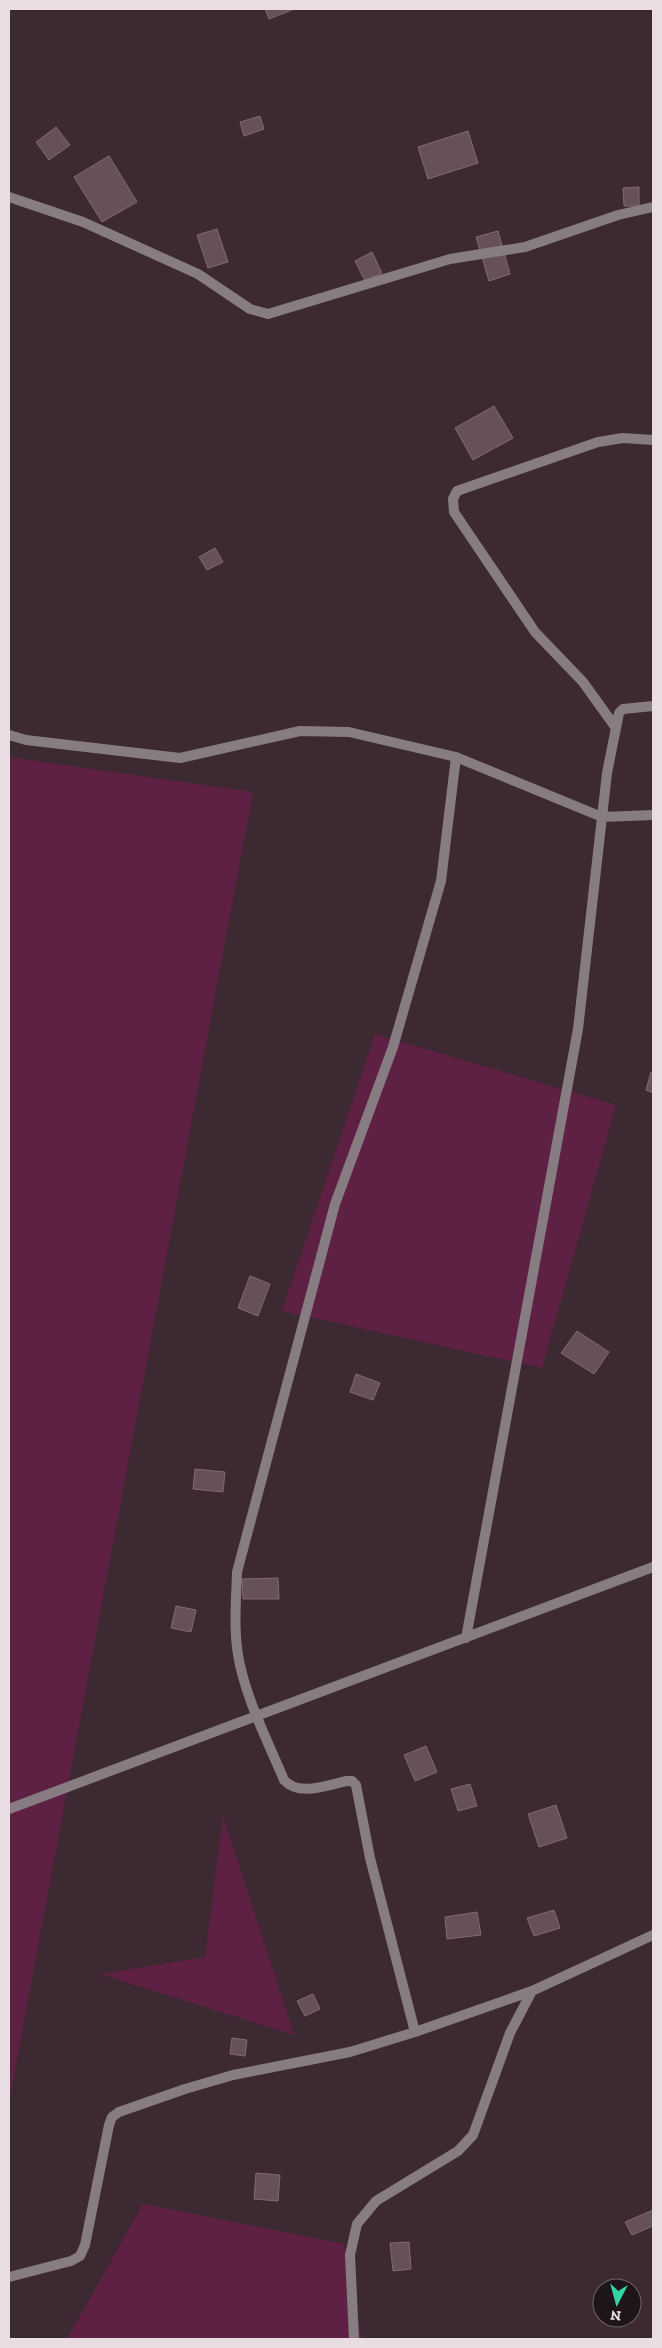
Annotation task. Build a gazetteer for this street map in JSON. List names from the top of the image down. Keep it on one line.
{"north":"bottom"}
